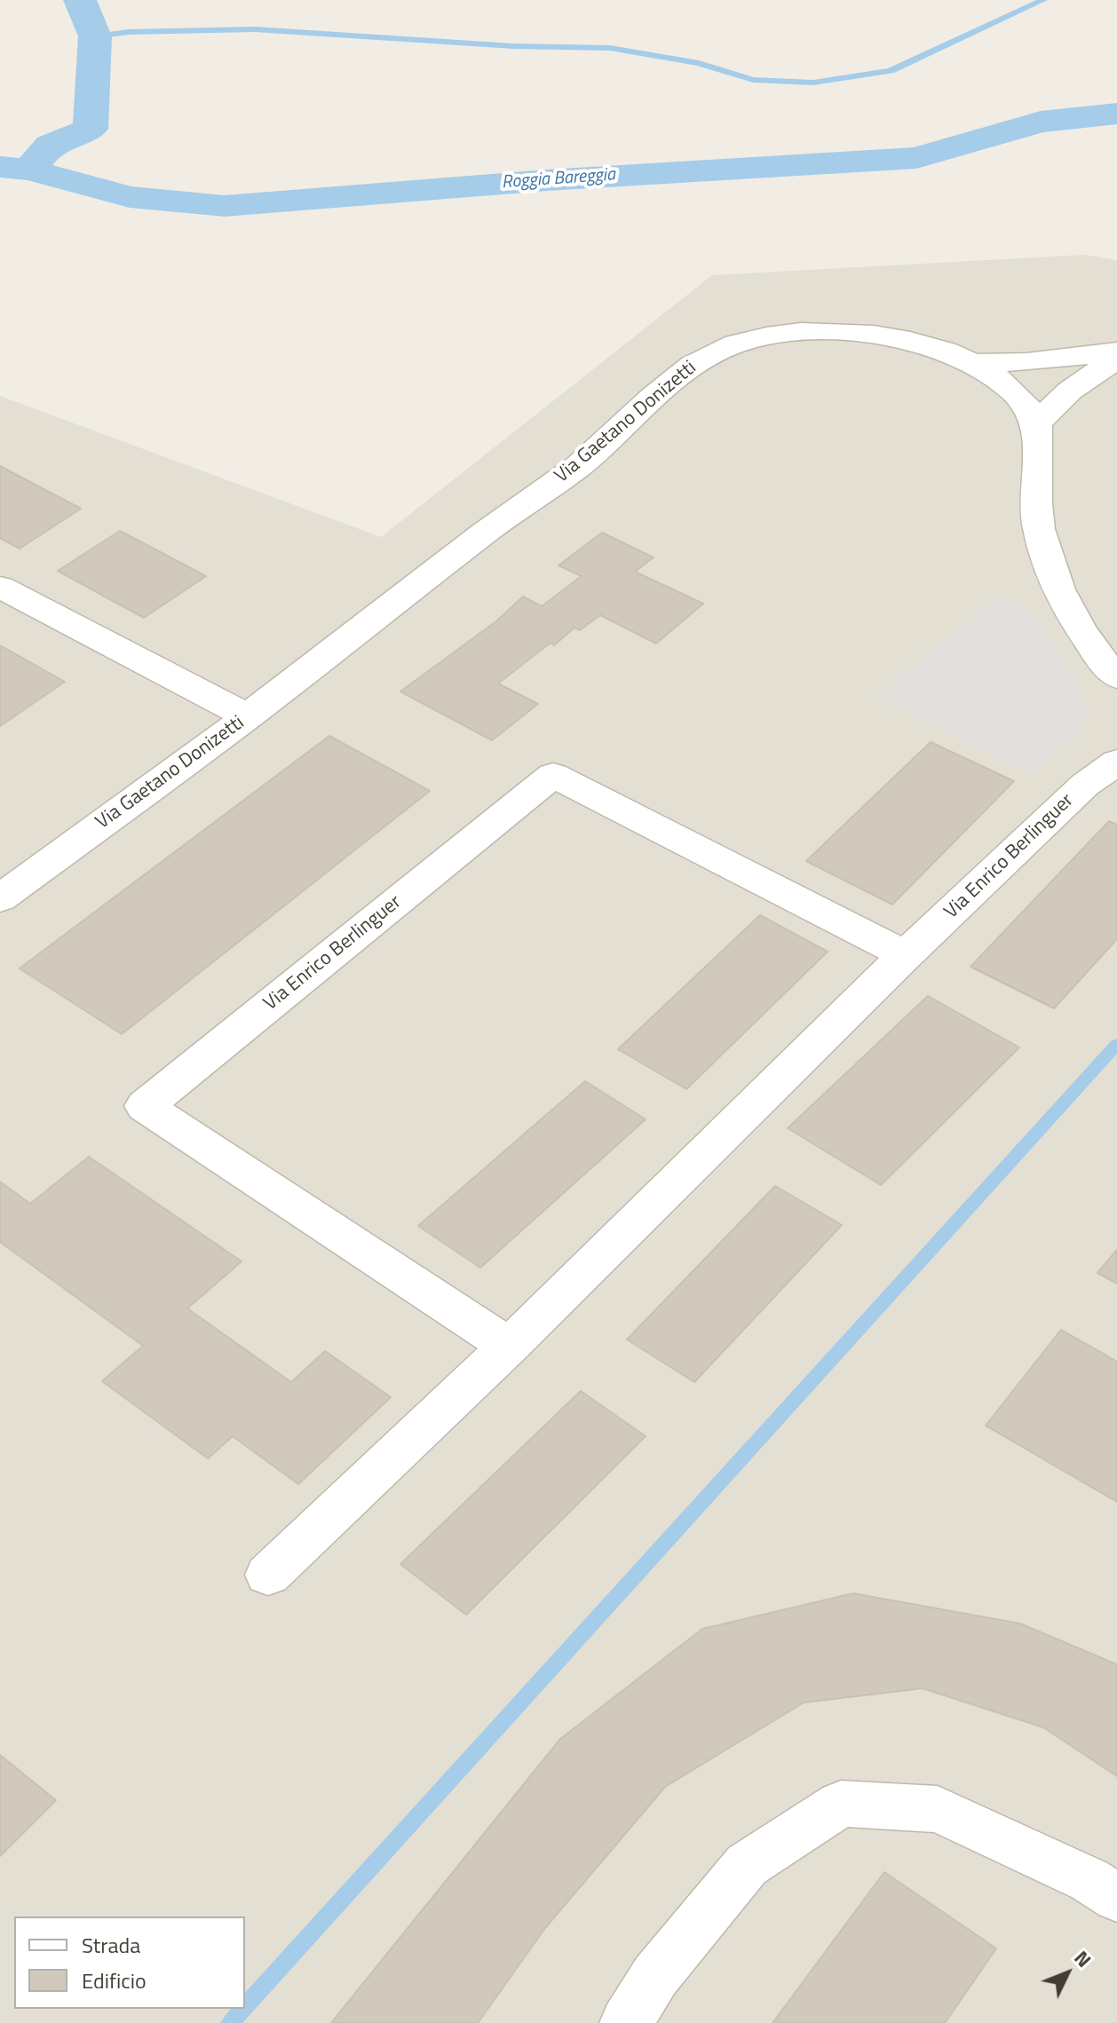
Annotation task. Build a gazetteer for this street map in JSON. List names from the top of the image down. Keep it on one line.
{"streets":{"street":["Via Gaetano Donizetti","Via Enrico Berlinguer"]},"water":["Roggia Bareggia"],"legend":["Strada","Edificio"],"north":"top right"}
